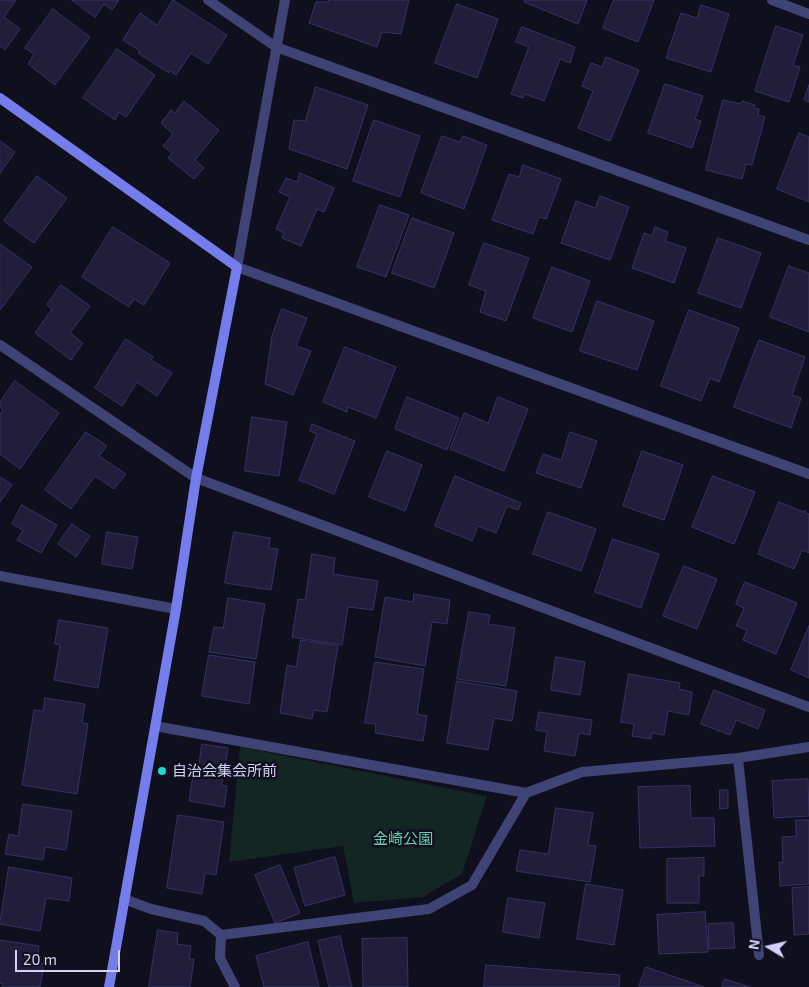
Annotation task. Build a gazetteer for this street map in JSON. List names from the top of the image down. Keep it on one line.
{"parks":["金崎公園"],"places":["自治会集会所前"],"scale_bar":"20 m","north":"left"}
